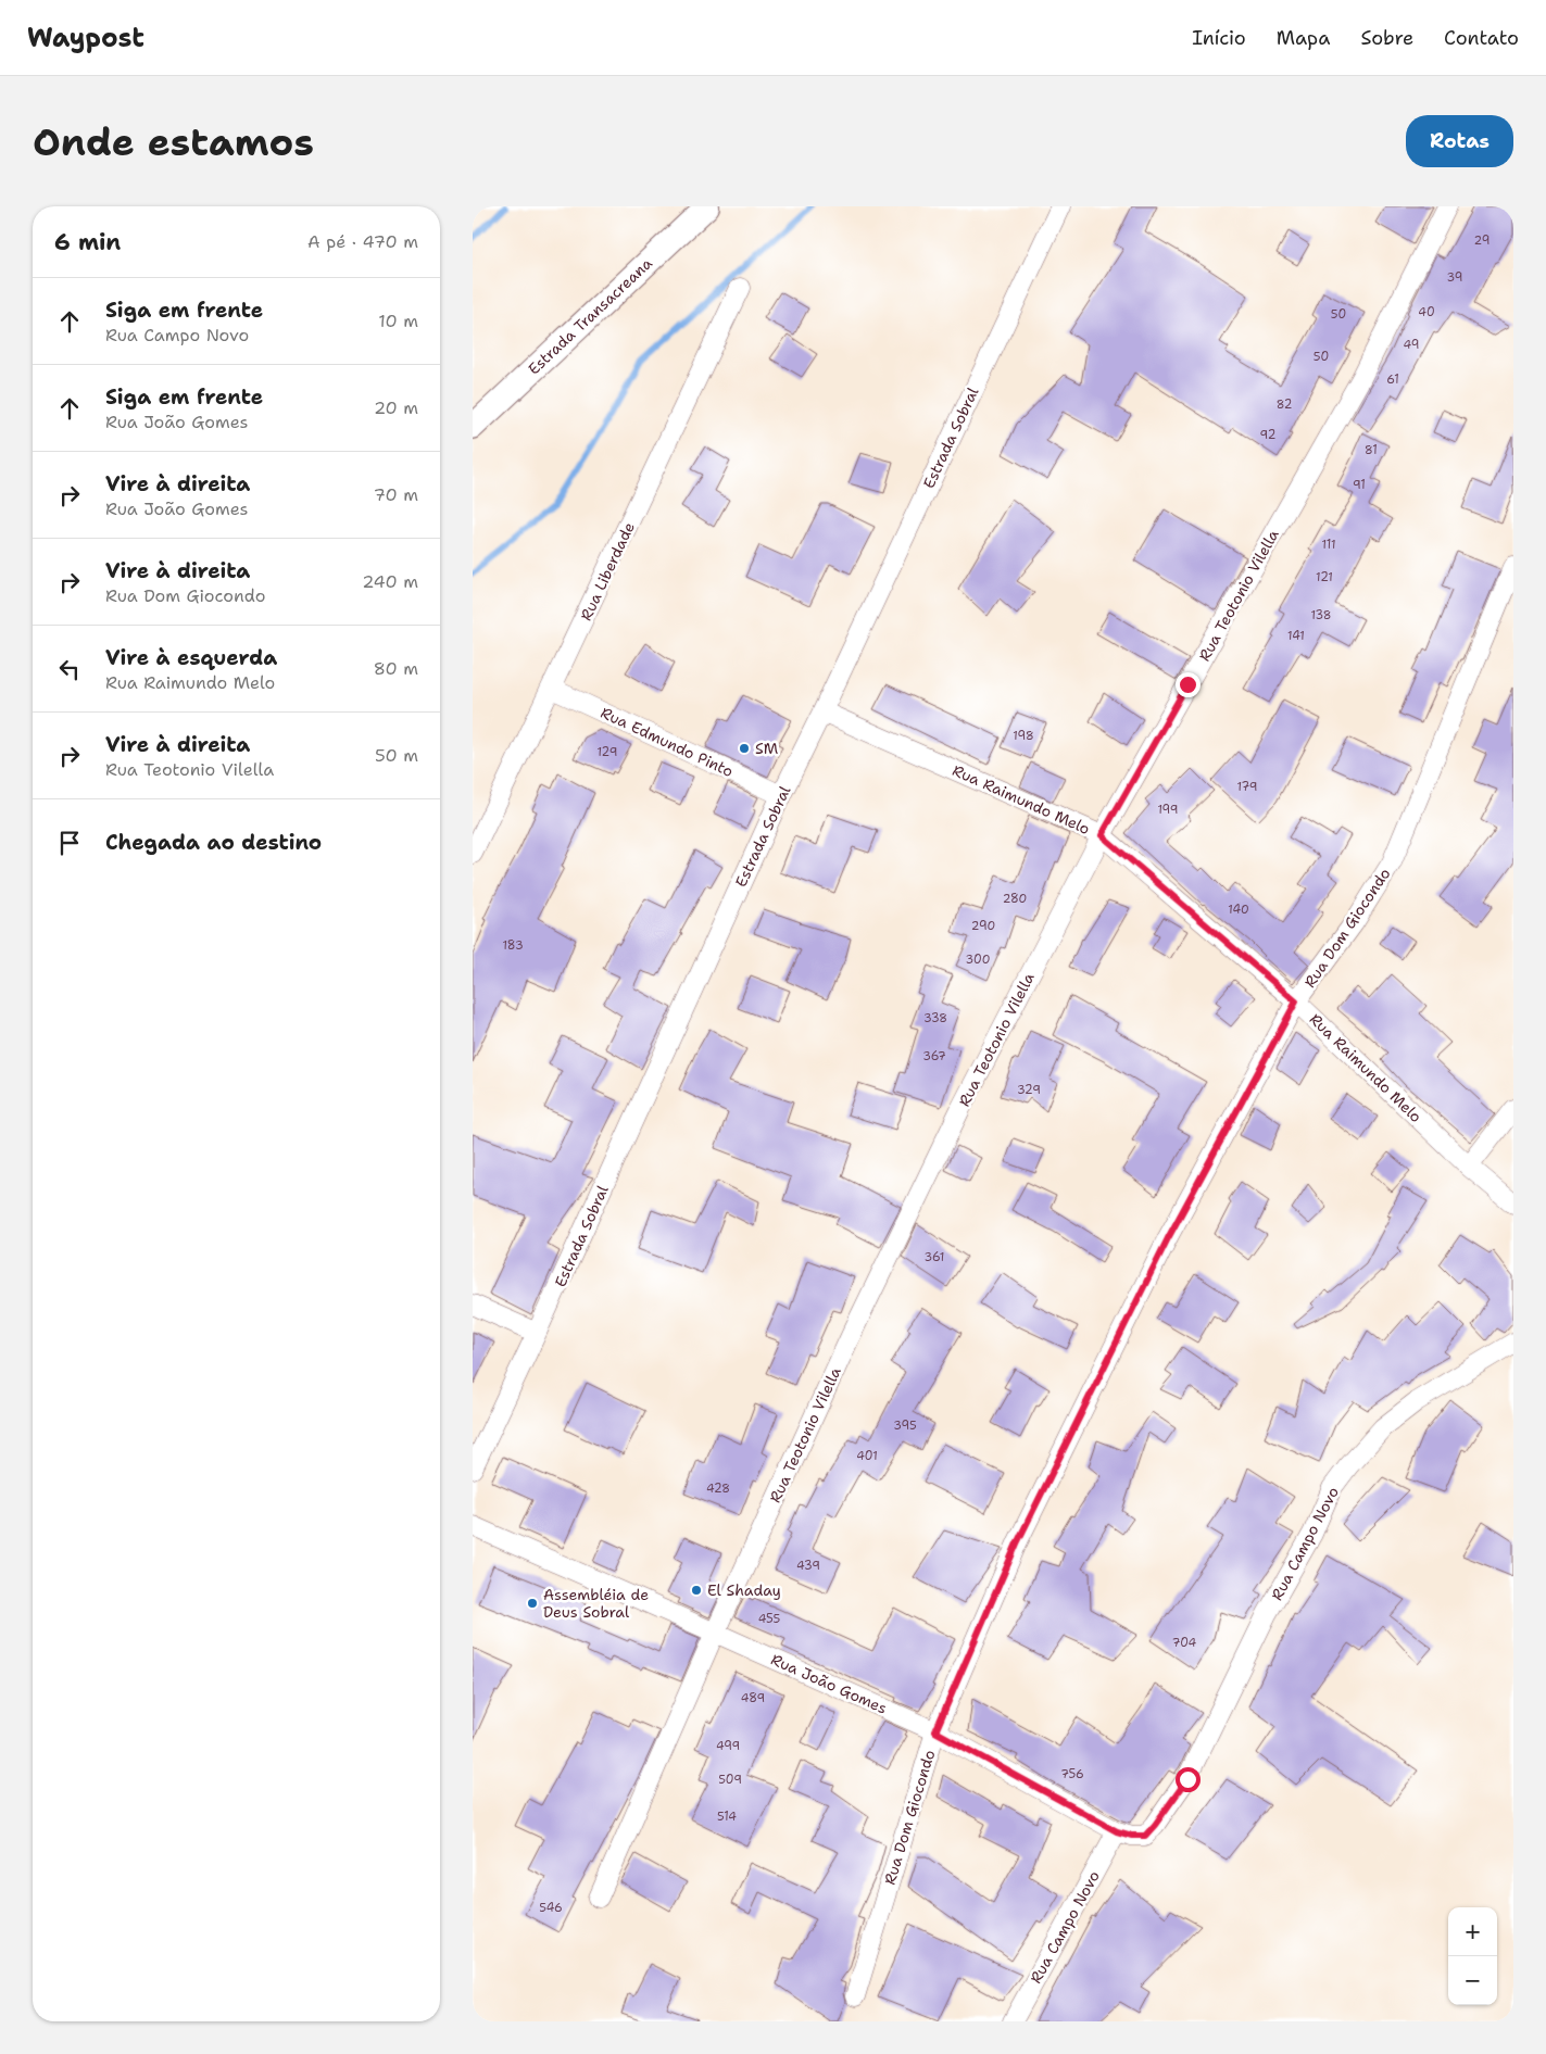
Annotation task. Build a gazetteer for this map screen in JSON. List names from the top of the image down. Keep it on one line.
{"streets":{"street":["Estrada Transacreana","Estrada Sobral","Rua Liberdade","Rua Teotonio Vilella","Rua Edmundo Pinto","Rua Raimundo Melo","Rua Dom Giocondo","Rua Campo Novo","Rua João Gomes"]},"crossings":[["Estrada Sobral","Rua Edmundo Pinto"],["Estrada Sobral","Rua Raimundo Melo"],["Rua Liberdade","Rua Edmundo Pinto"],["Rua Teotonio Vilella","Rua Raimundo Melo"],["Rua Teotonio Vilella","Rua João Gomes"],["Rua Raimundo Melo","Rua Dom Giocondo"],["Rua Dom Giocondo","Rua João Gomes"],["Rua Campo Novo","Rua João Gomes"]],"places":["SM","El Shaday","Assembléia de Deus Sobral"],"house_numbers":["29","39","40","50","49","50","61","82","92","81","91","111","121","138","141","198","129","179","199","280","140","290","183","300","338","367","329","361","395","401","428","439","455","704","489","499","756","509","514","546"],"page":{"header":"Waypost","nav":["Início","Mapa","Sobre","Contato"],"buttons":"Rotas","title":"Onde estamos","heading":["6 min","A pé · 470 m"],"list":[["Siga em frente","Rua Campo Novo","10 m"],["Siga em frente","Rua João Gomes","20 m"],["Vire à direita","Rua João Gomes","70 m"],["Vire à direita","Rua Dom Giocondo","240 m"],["Vire à esquerda","Rua Raimundo Melo","80 m"],["Vire à direita","Rua Teotonio Vilella","50 m"],"Chegada ao destino"],"map_buttons":["+","−"]}}
